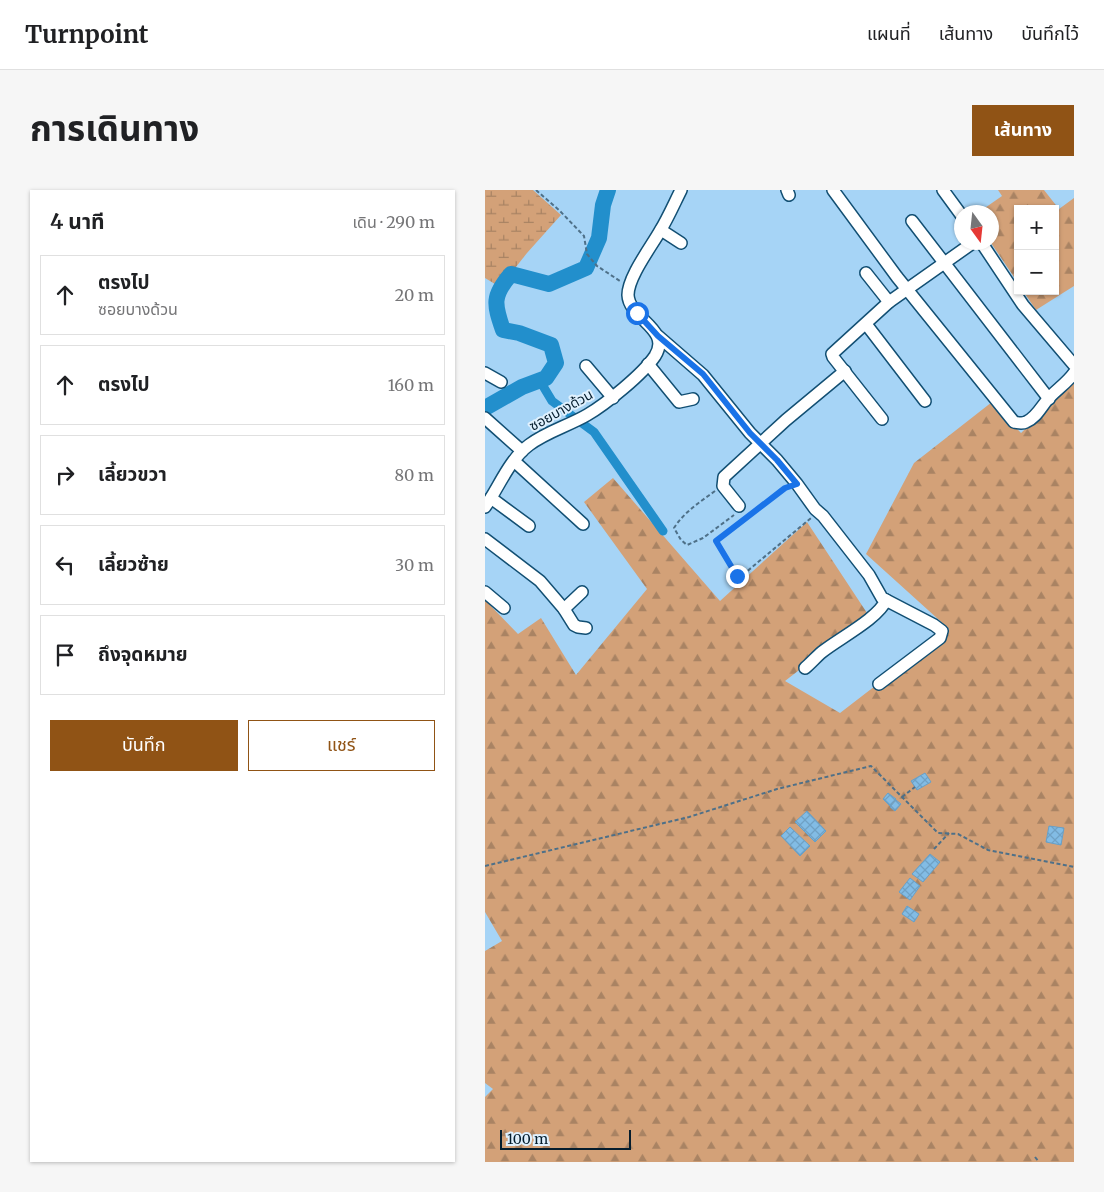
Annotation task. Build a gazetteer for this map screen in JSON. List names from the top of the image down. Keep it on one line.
{"streets":{"street":["ซอยบางด้วน"]},"scale_bar":"100 m","north":"bottom","page":{"header":"Turnpoint","nav":["แผนที่","เส้นทาง","บันทึกไว้"],"title":"การเดินทาง","buttons":["เส้นทาง",["บันทึก","แชร์"]],"heading":["4 นาที","เดิน · 290 m"],"map_buttons":["+","−"],"list":[["ตรงไป","ซอยบางด้วน","20 m"],["ตรงไป","160 m"],["เลี้ยวขวา","80 m"],["เลี้ยวซ้าย","30 m"],"ถึงจุดหมาย"],"scale":"100 m"}}
